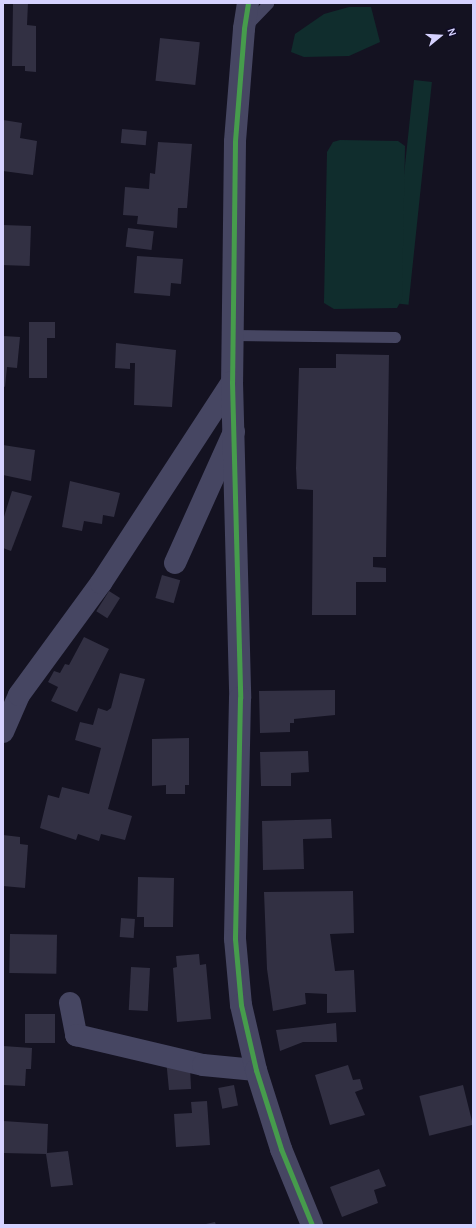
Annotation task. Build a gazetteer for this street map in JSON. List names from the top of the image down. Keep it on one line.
{"north":"right"}
